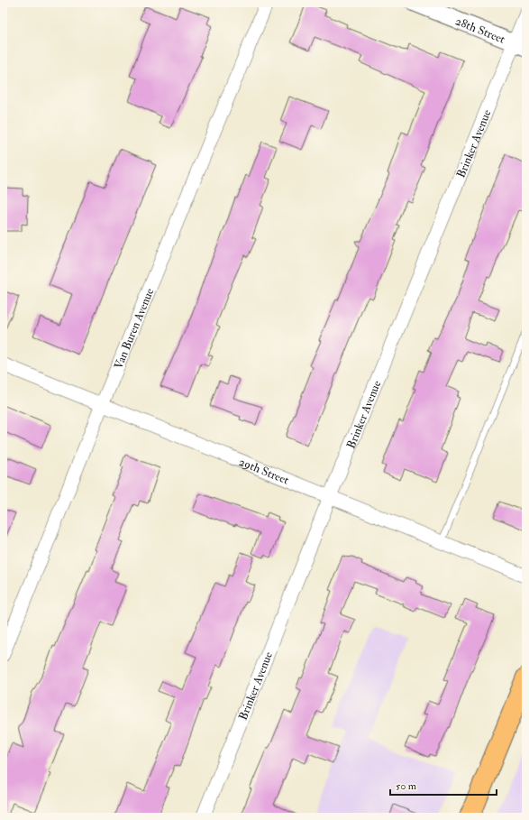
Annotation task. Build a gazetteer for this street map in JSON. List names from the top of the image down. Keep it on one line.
{"streets":{"street":["28th Street","Brinker Avenue","Van Buren Avenue","29th Street"]},"crossings":[["28th Street","Brinker Avenue"],["Brinker Avenue","29th Street"],["Van Buren Avenue","29th Street"]],"scale_bar":"50 m"}
